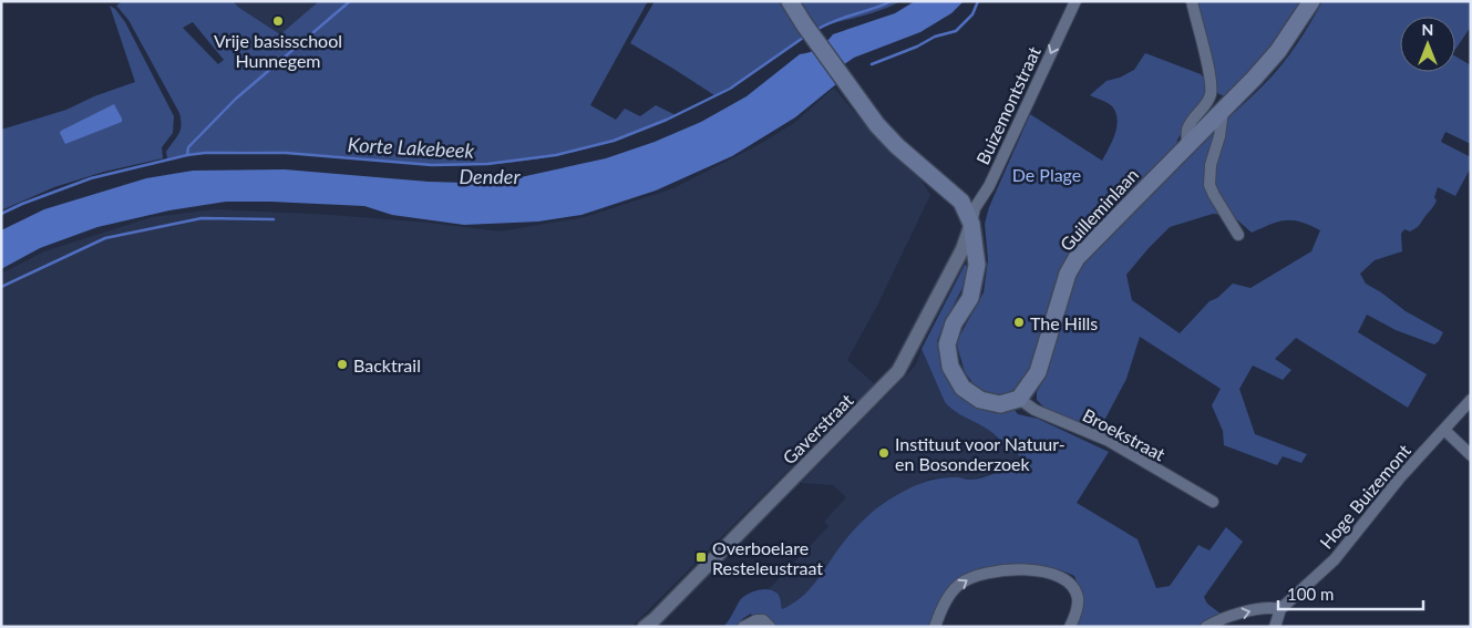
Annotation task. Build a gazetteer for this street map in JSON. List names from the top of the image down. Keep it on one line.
{"streets":{"main road":["Guilleminlaan"],"street":["Buizemontstraat","Gaverstraat","Broekstraat","Hoge Buizemont"]},"crossings":[["Buizemontstraat","Gaverstraat"],["Guilleminlaan","Broekstraat"]],"one_way":["Buizemontstraat"],"water":["Korte Lakebeek","Dender"],"parks":["De Plage"],"places":{"other":["Vrije basisschool Hunnegem","The Hills","Backtrail","Instituut voor Natuur- en Bosonderzoek"],"transit":["Overboelare Resteleustraat"]},"scale_bar":"100 m","north":"top"}
